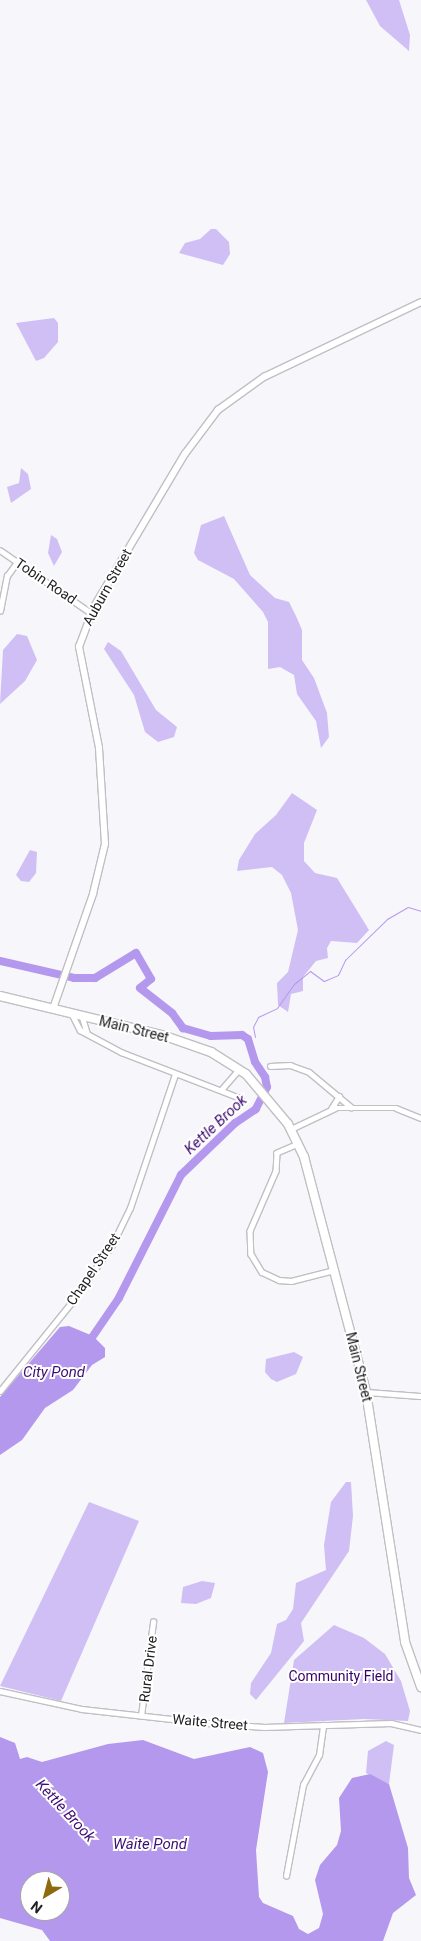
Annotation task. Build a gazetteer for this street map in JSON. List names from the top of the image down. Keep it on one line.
{"streets":{"highway":["Main Street"],"street":["Tobin Road","Auburn Street","Chapel Street","Rural Drive","Waite Street"]},"crossings":[["Tobin Road","Auburn Street"],["Auburn Street","Main Street"],["Main Street","Chapel Street"],["Rural Drive","Waite Street"]],"water":["Kettle Brook","City Pond","Waite Pond"],"parks":["Community Field"],"north":"bottom left"}
